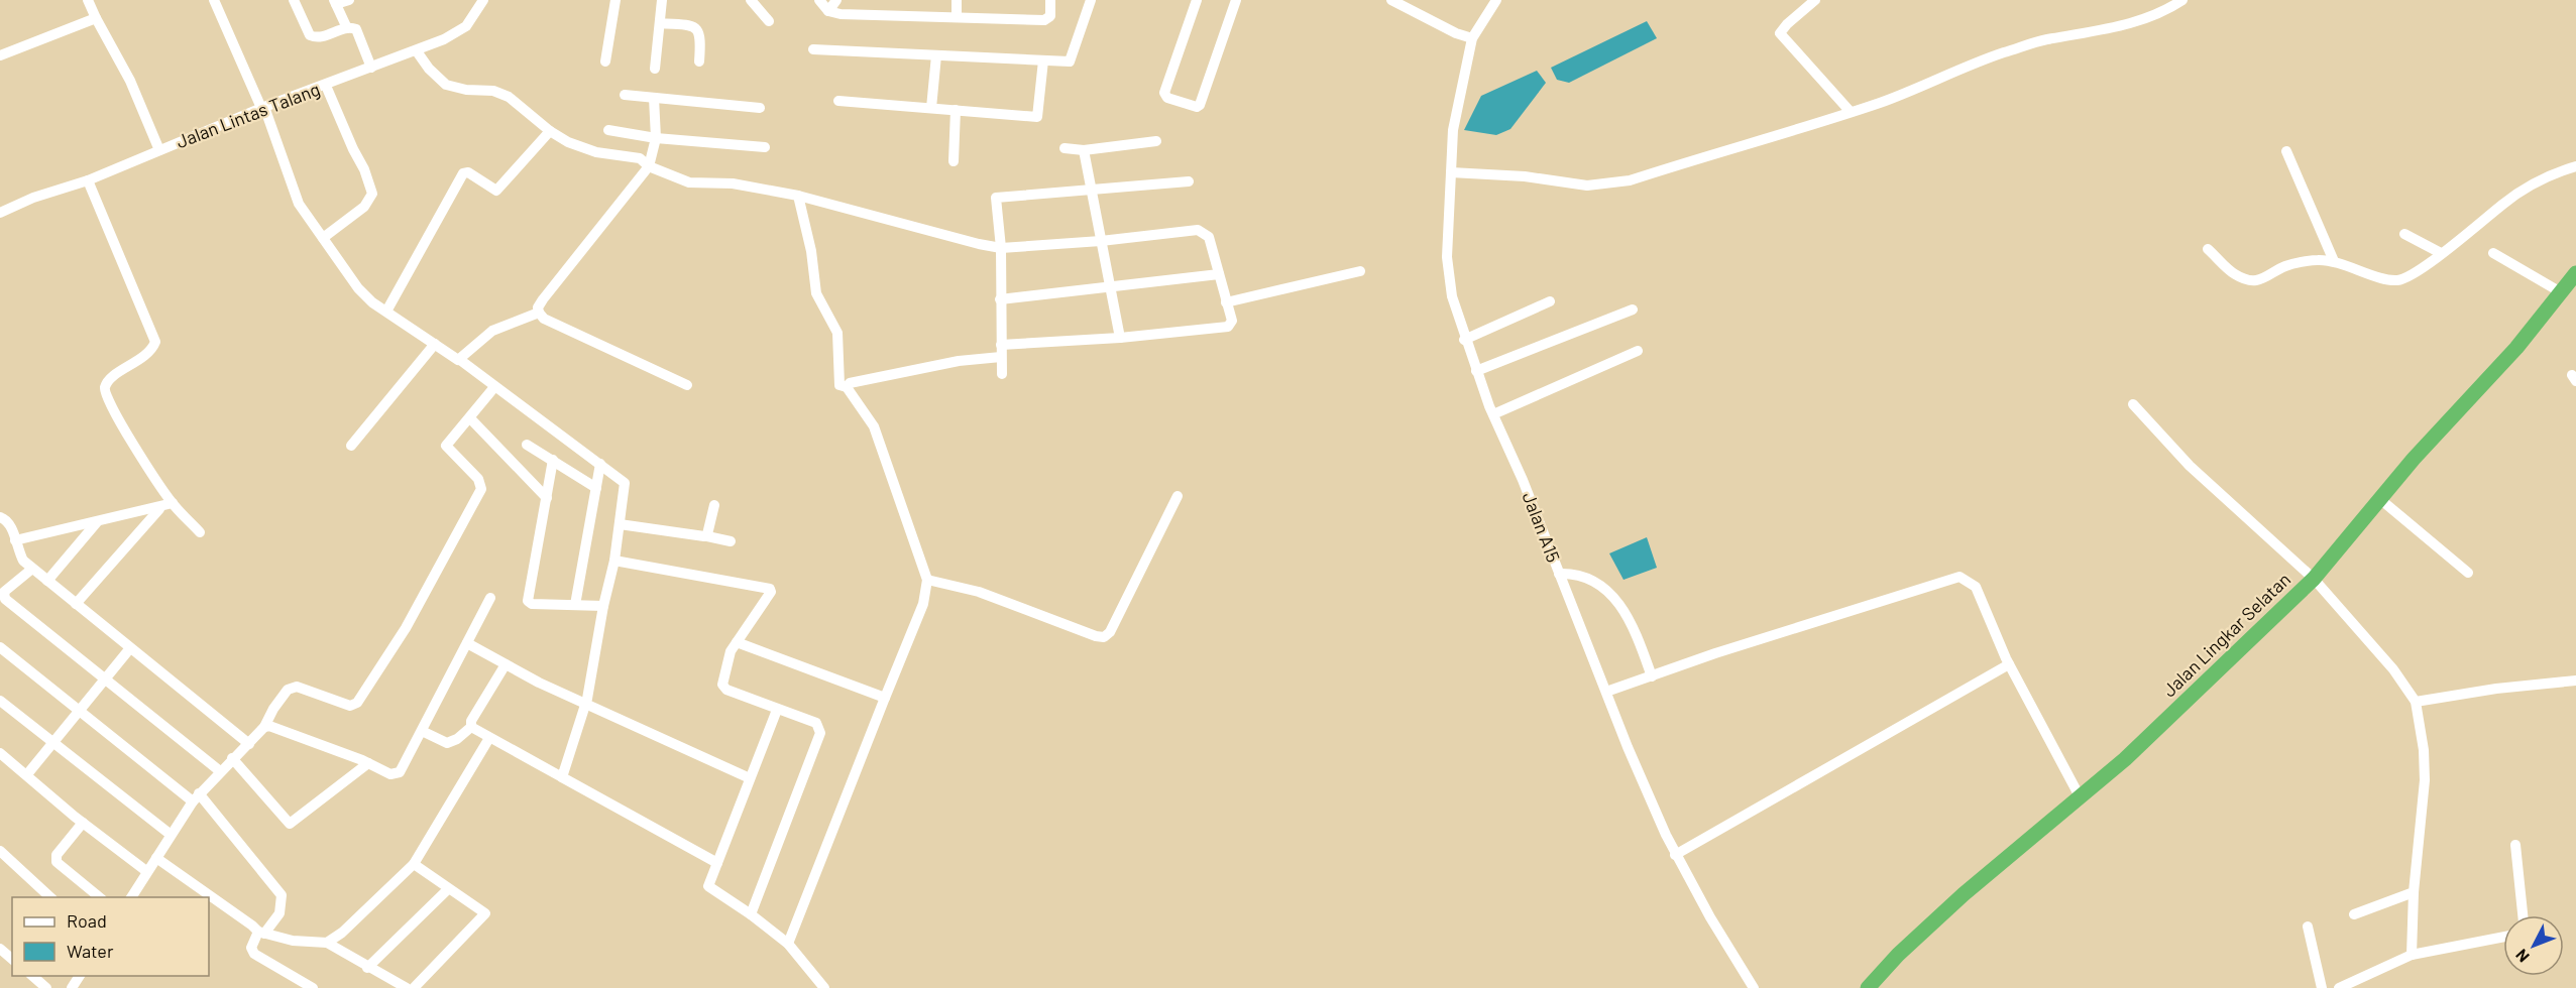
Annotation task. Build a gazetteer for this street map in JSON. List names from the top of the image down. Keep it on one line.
{"streets":{"highway":["Jalan Lingkar Selatan"],"street":["Jalan Lintas Talang","Jalan A15"]},"legend":["Road","Water"],"north":"bottom left"}
